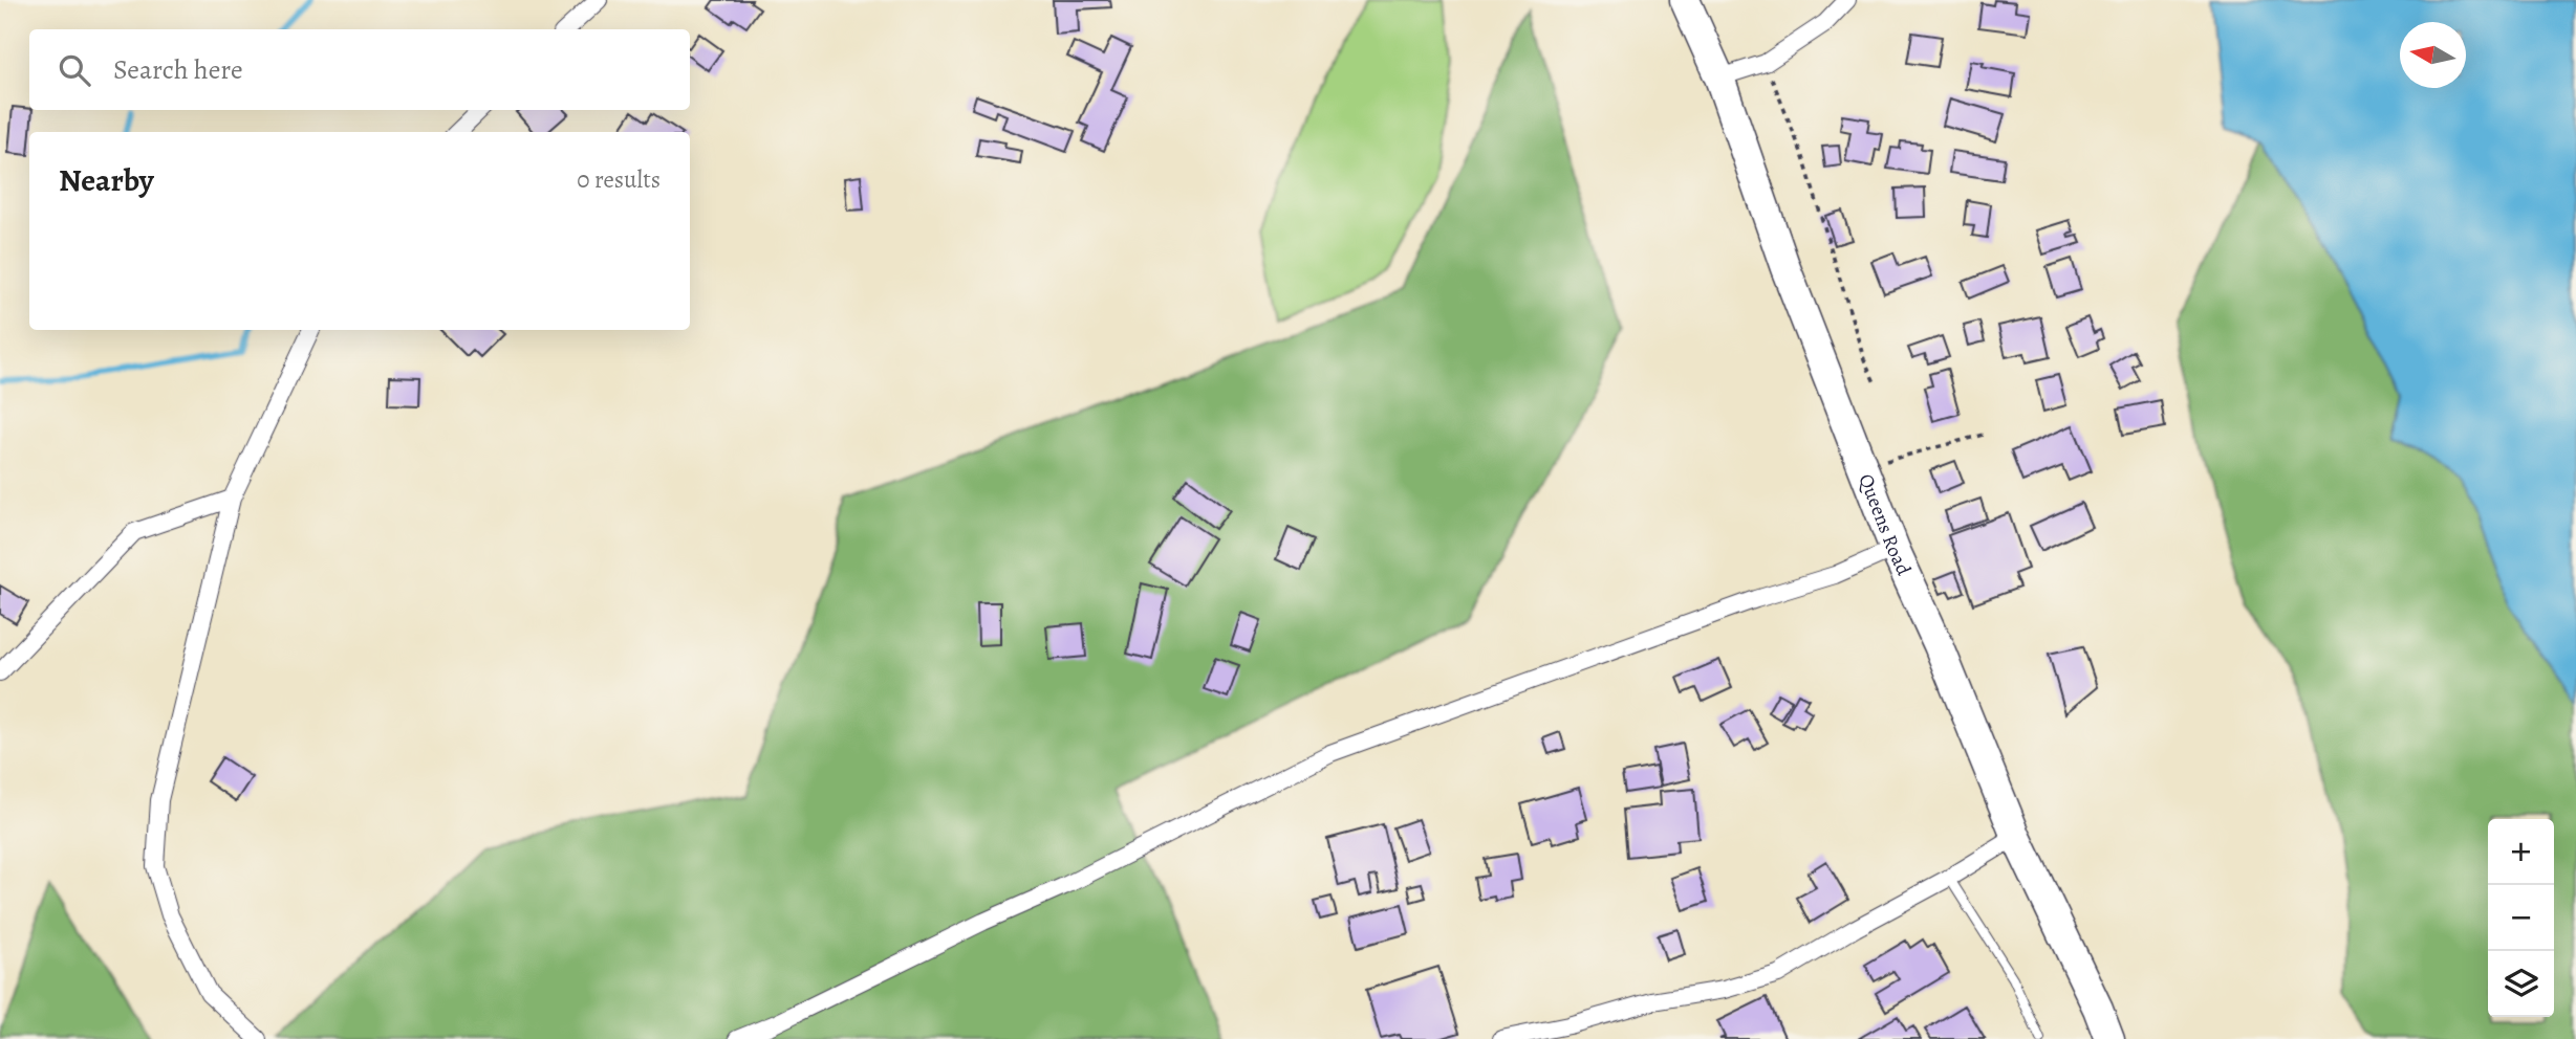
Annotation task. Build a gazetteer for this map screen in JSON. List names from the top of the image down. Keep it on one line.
{"streets":{"highway":["Queens Road"]},"north":"left","page":{"search":"Search here","heading":["Nearby","0 results"],"map_buttons":["+","−"]}}
